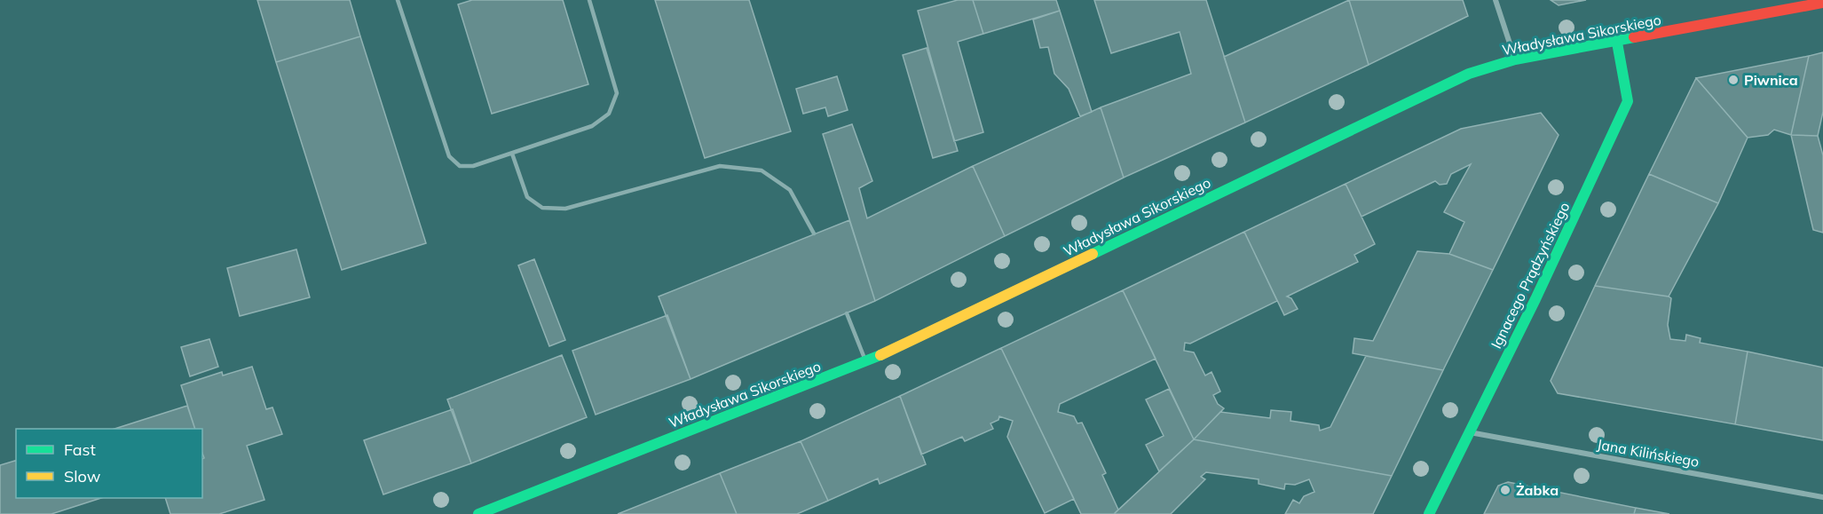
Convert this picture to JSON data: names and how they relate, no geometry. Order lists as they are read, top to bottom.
{
  "streets": {
    "street": ["Władysława Sikorskiego", "Ignacego Prądzyńskiego", "Jana Kilińskiego"]
  },
  "crossings": [
    ["Władysława Sikorskiego", "Ignacego Prądzyńskiego"],
    ["Ignacego Prądzyńskiego", "Jana Kilińskiego"]
  ],
  "places": ["Piwnica", "Żabka"],
  "legend": ["Fast", "Slow"]
}
